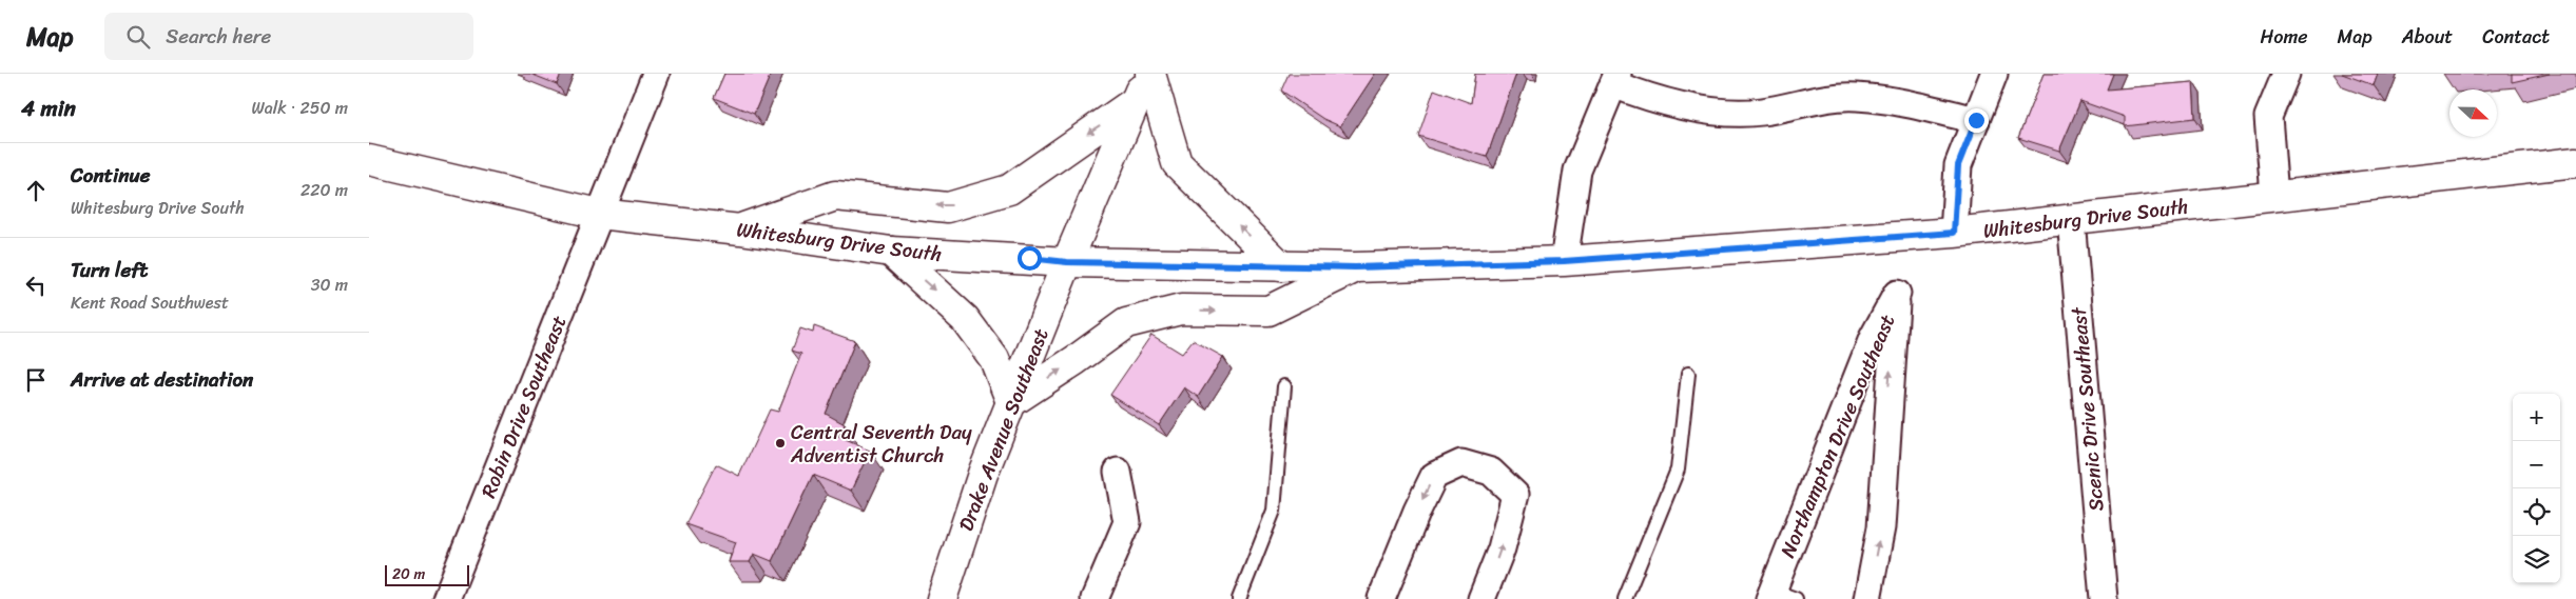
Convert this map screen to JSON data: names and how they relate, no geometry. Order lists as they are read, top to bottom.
{
  "streets": {
    "main road": ["Whitesburg Drive South", "Drake Avenue Southeast"],
    "street": ["Robin Drive Southeast", "Scenic Drive Southeast", "Northampton Drive Southeast"]
  },
  "crossings": [
    ["Whitesburg Drive South", "Robin Drive Southeast"],
    ["Whitesburg Drive South", "Scenic Drive Southeast"],
    ["Whitesburg Drive South", "Drake Avenue Southeast"]
  ],
  "places": ["Central Seventh Day Adventist Church"],
  "scale_bar": "20 m",
  "north": "right",
  "page": {
    "header": "Map",
    "search": "Search here",
    "nav": [
      "Home",
      "Map",
      "About",
      "Contact"
    ],
    "heading": ["4 min", "Walk · 250 m"],
    "list": [
      ["Continue", "Whitesburg Drive South", "220 m"],
      ["Turn left", "Kent Road Southwest", "30 m"],
      "Arrive at destination"
    ],
    "map_buttons": ["+", "−"],
    "scale": "20 m"
  }
}
